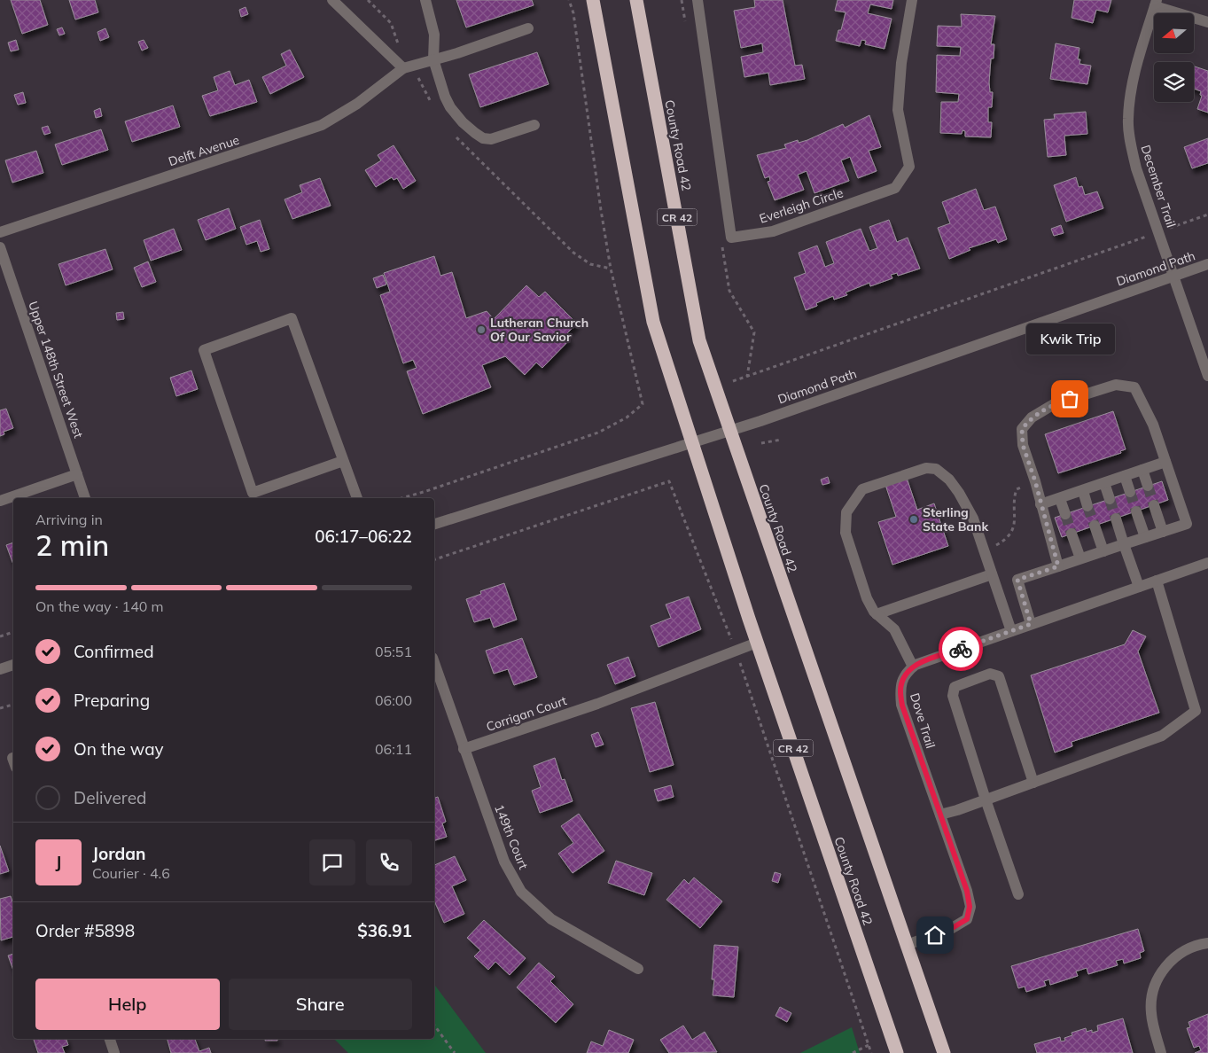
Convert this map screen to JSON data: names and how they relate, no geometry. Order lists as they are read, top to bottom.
{
  "streets": {
    "highway": ["County Road 42", "CR 42"],
    "street": [
      "Delft Avenue",
      "December Trail",
      "Everleigh Circle",
      "Diamond Path",
      "Upper 148th Street West",
      "Corrigan Court",
      "Dove Trail",
      "149th Court"
    ]
  },
  "crossings": [
    ["County Road 42", "Diamond Path"],
    ["County Road 42", "Corrigan Court"],
    ["County Road 42", "Dove Trail"],
    ["December Trail", "Diamond Path"],
    ["Corrigan Court", "149th Court"]
  ],
  "places": ["Lutheran Church Of Our Savior", "Kwik Trip", "Sterling State Bank"],
  "north": "left",
  "page": {
    "bubble": "Kwik Trip",
    "heading": ["2 min", "Arriving in", "06:17–06:22"],
    "panel": [
      "Jordan",
      "Courier · 4.6",
      "Order #5898",
      "$36.91"
    ],
    "bar": "On the way · 140 m",
    "list": [
      ["Confirmed", "05:51"],
      ["Preparing", "06:00"],
      ["On the way", "06:11"],
      "Delivered"
    ],
    "round": "J",
    "buttons": ["Help", "Share"]
  }
}
